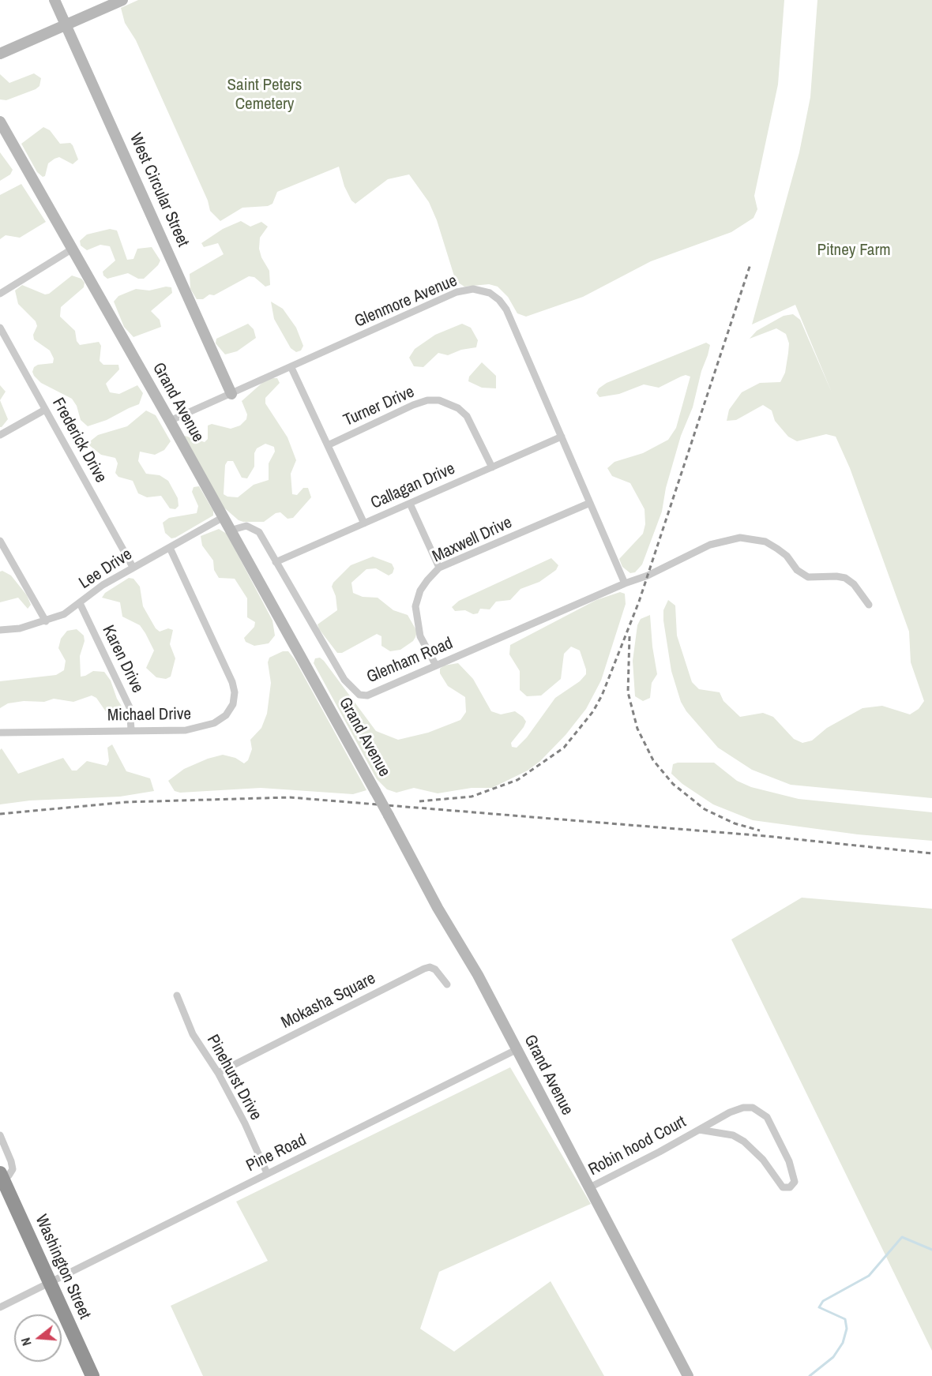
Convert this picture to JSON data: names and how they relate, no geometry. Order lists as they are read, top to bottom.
{
  "streets": {
    "highway": ["Washington Street"],
    "street": [
      "West Circular Street",
      "Glenmore Avenue",
      "Grand Avenue",
      "Turner Drive",
      "Frederick Drive",
      "Callagan Drive",
      "Maxwell Drive",
      "Lee Drive",
      "Karen Drive",
      "Glenham Road",
      "Michael Drive",
      "Mokasha Square",
      "Pinehurst Drive",
      "Robin hood Court",
      "Pine Road"
    ]
  },
  "crossings": [
    ["West Circular Street", "Glenmore Avenue"],
    ["Glenmore Avenue", "Grand Avenue"],
    ["Glenmore Avenue", "Callagan Drive"],
    ["Glenmore Avenue", "Maxwell Drive"],
    ["Glenmore Avenue", "Glenham Road"],
    ["Grand Avenue", "Lee Drive"],
    ["Grand Avenue", "Glenham Road"],
    ["Grand Avenue", "Robin hood Court"],
    ["Grand Avenue", "Pine Road"],
    ["Turner Drive", "Callagan Drive"],
    ["Frederick Drive", "Lee Drive"],
    ["Callagan Drive", "Glenham Road"],
    ["Maxwell Drive", "Glenham Road"],
    ["Lee Drive", "Karen Drive"],
    ["Lee Drive", "Michael Drive"],
    ["Karen Drive", "Michael Drive"],
    ["Mokasha Square", "Pinehurst Drive"],
    ["Pinehurst Drive", "Pine Road"],
    ["Pine Road", "Washington Street"]
  ],
  "parks": ["Saint Peters Cemetery", "Pitney Farm"],
  "north": "left"
}
